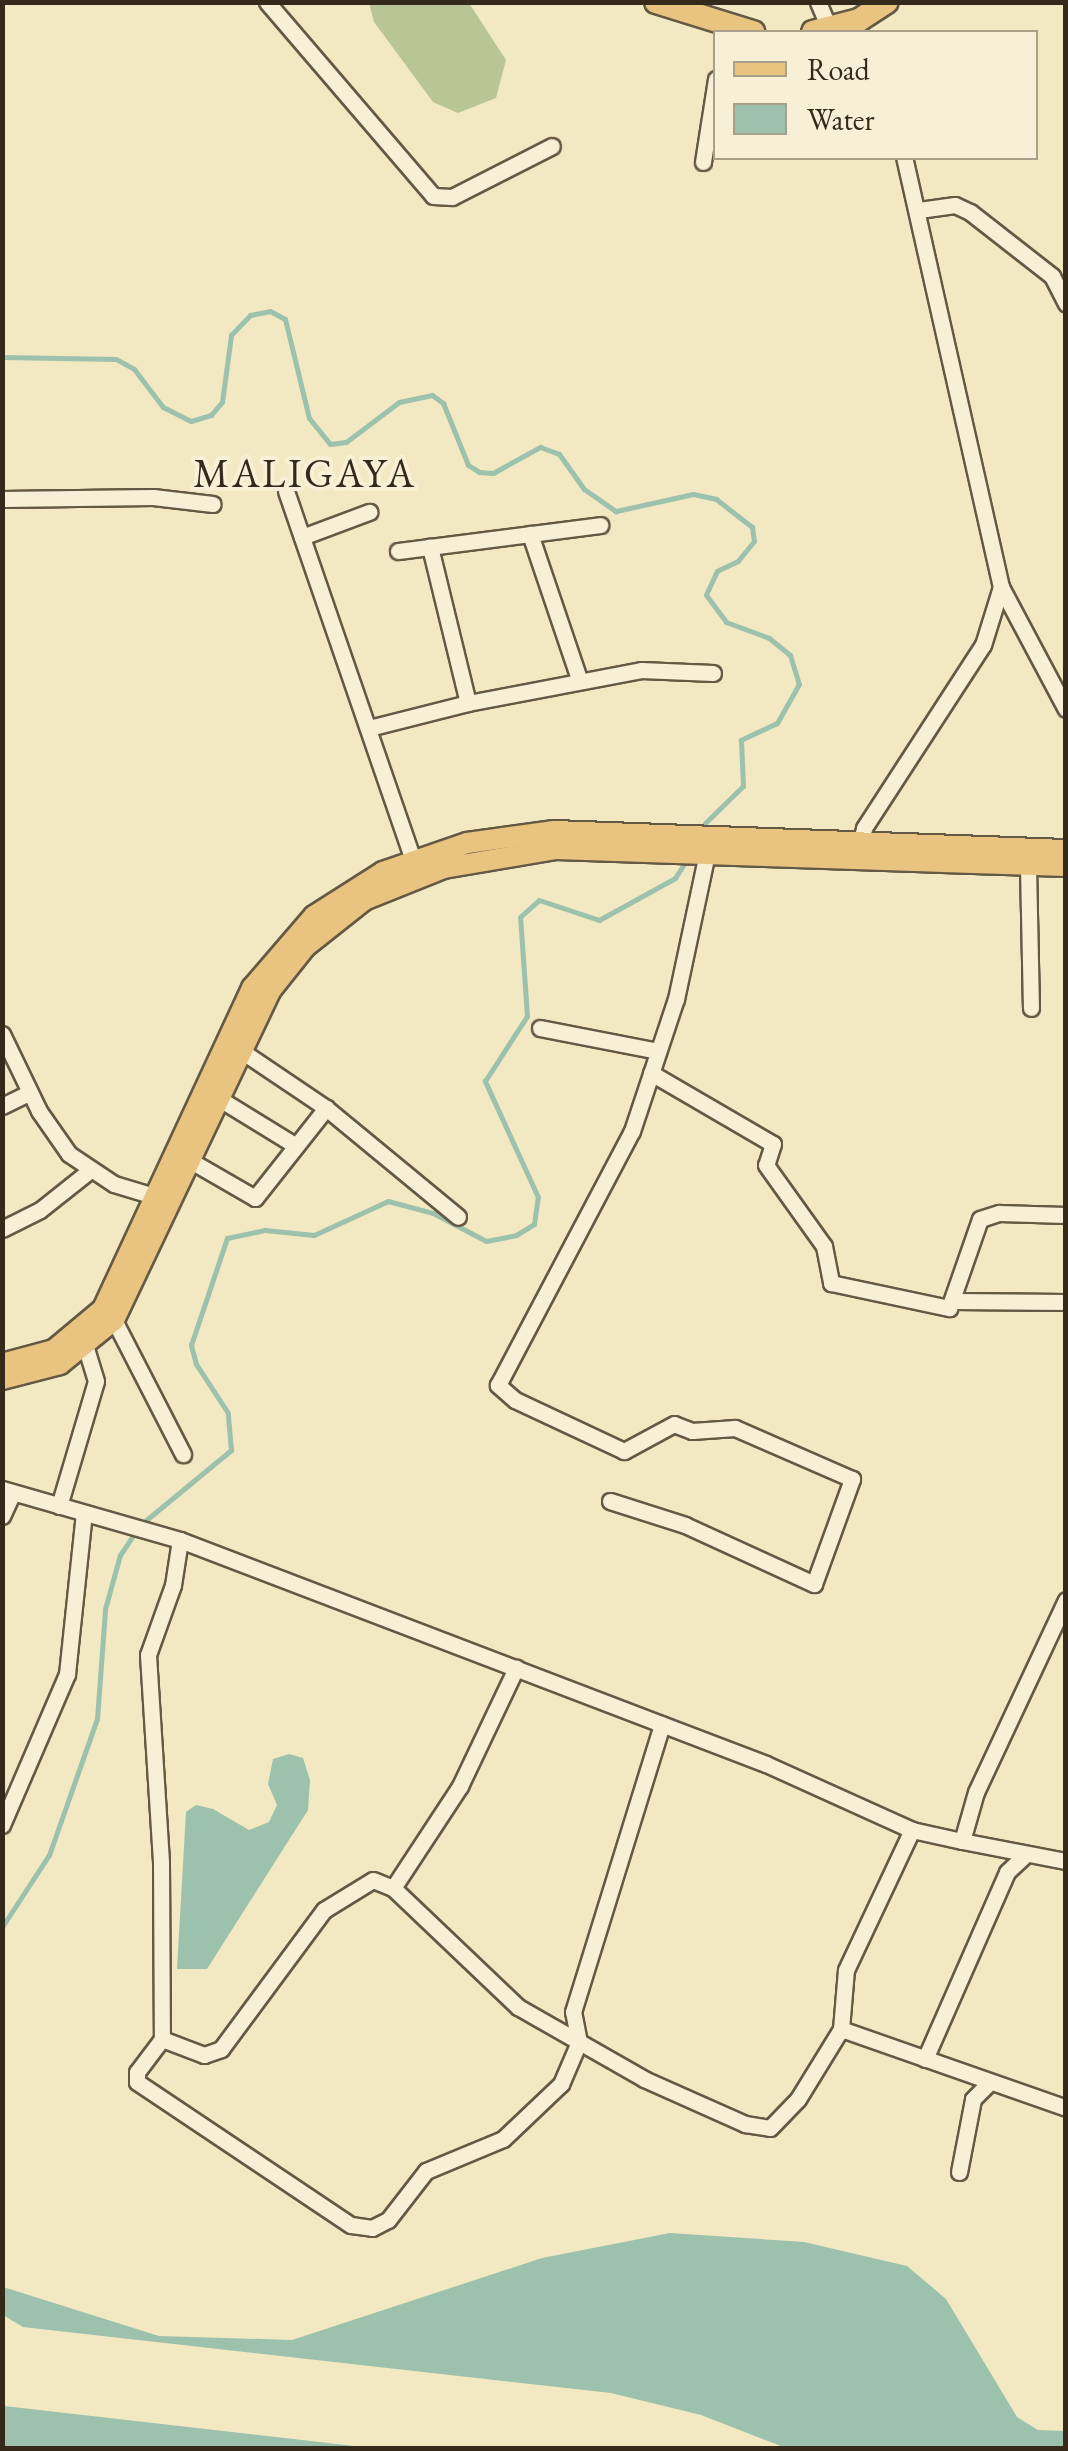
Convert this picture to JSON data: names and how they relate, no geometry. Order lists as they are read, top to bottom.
{
  "districts": ["MALIGAYA"],
  "legend": ["Road", "Water"]
}
